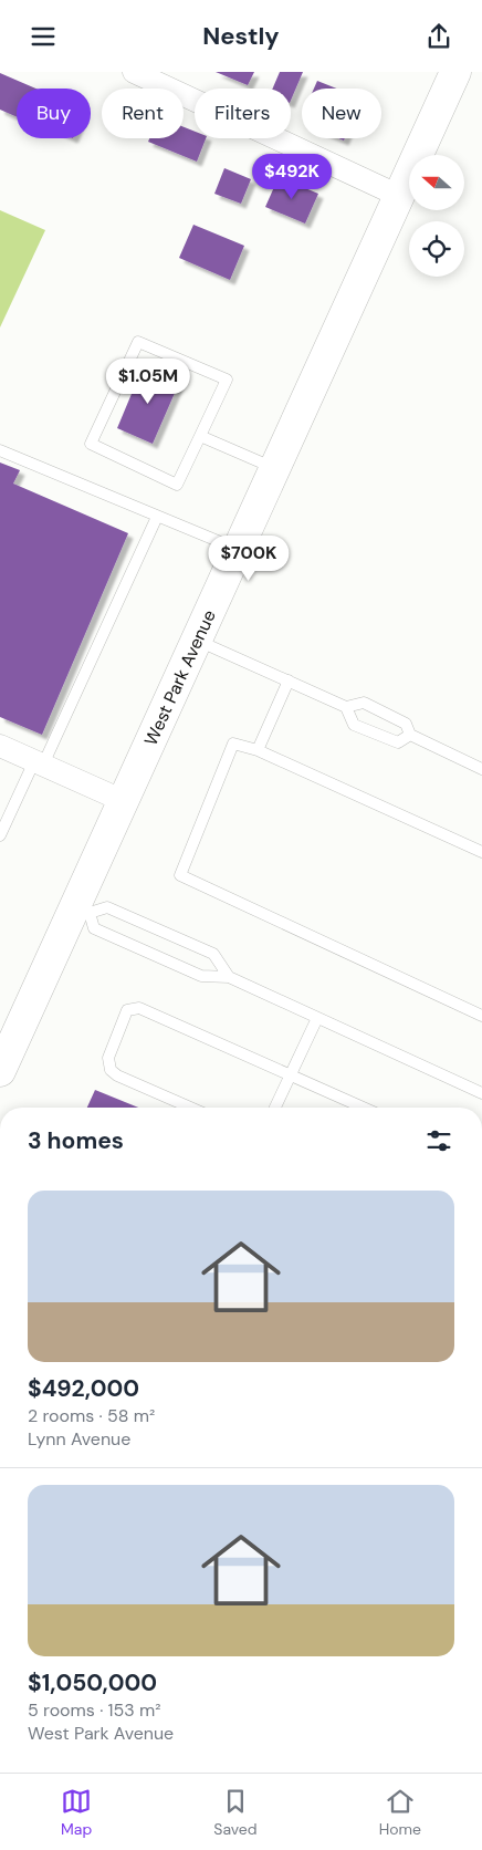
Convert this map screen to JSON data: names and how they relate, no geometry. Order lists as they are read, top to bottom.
{
  "streets": {
    "main road": ["West Park Avenue"]
  },
  "north": "left",
  "page": {
    "header": "Nestly",
    "chip": [
      "Buy",
      "Rent",
      "Filters",
      "New"
    ],
    "price": ["$492K", "$1.05M", "$700K"],
    "heading": "3 homes",
    "list": [
      {
        "name": "$492,000",
        "note": "2 rooms · 58 m² · Lynn Avenue"
      },
      {
        "name": "$1,050,000",
        "note": "5 rooms · 153 m² · West Park Avenue"
      }
    ],
    "tabs": ["Map", "Saved", "Home"]
  }
}
